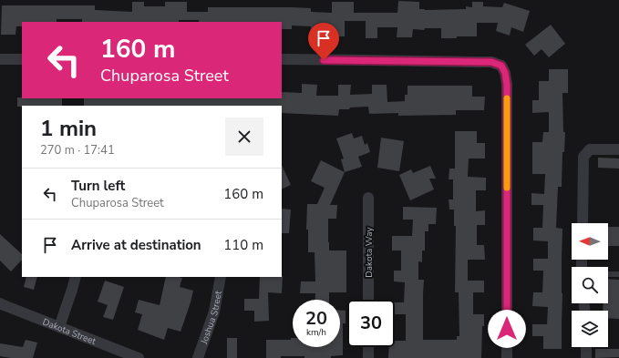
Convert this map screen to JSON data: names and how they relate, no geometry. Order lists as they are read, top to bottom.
{
  "streets": {
    "street": ["Dakota Way", "Joshua Street", "Dakota Street"]
  },
  "north": "left",
  "page": {
    "turn": ["160 m", "Chuparosa Street"],
    "heading": ["1 min", "270 m · 17:41"],
    "list": [
      {
        "name": "Turn left",
        "note": "Chuparosa Street",
        "value": "160 m"
      },
      {
        "name": "Arrive at destination",
        "value": "110 m"
      }
    ],
    "speed": "20 km/h",
    "limit": "30"
  }
}
